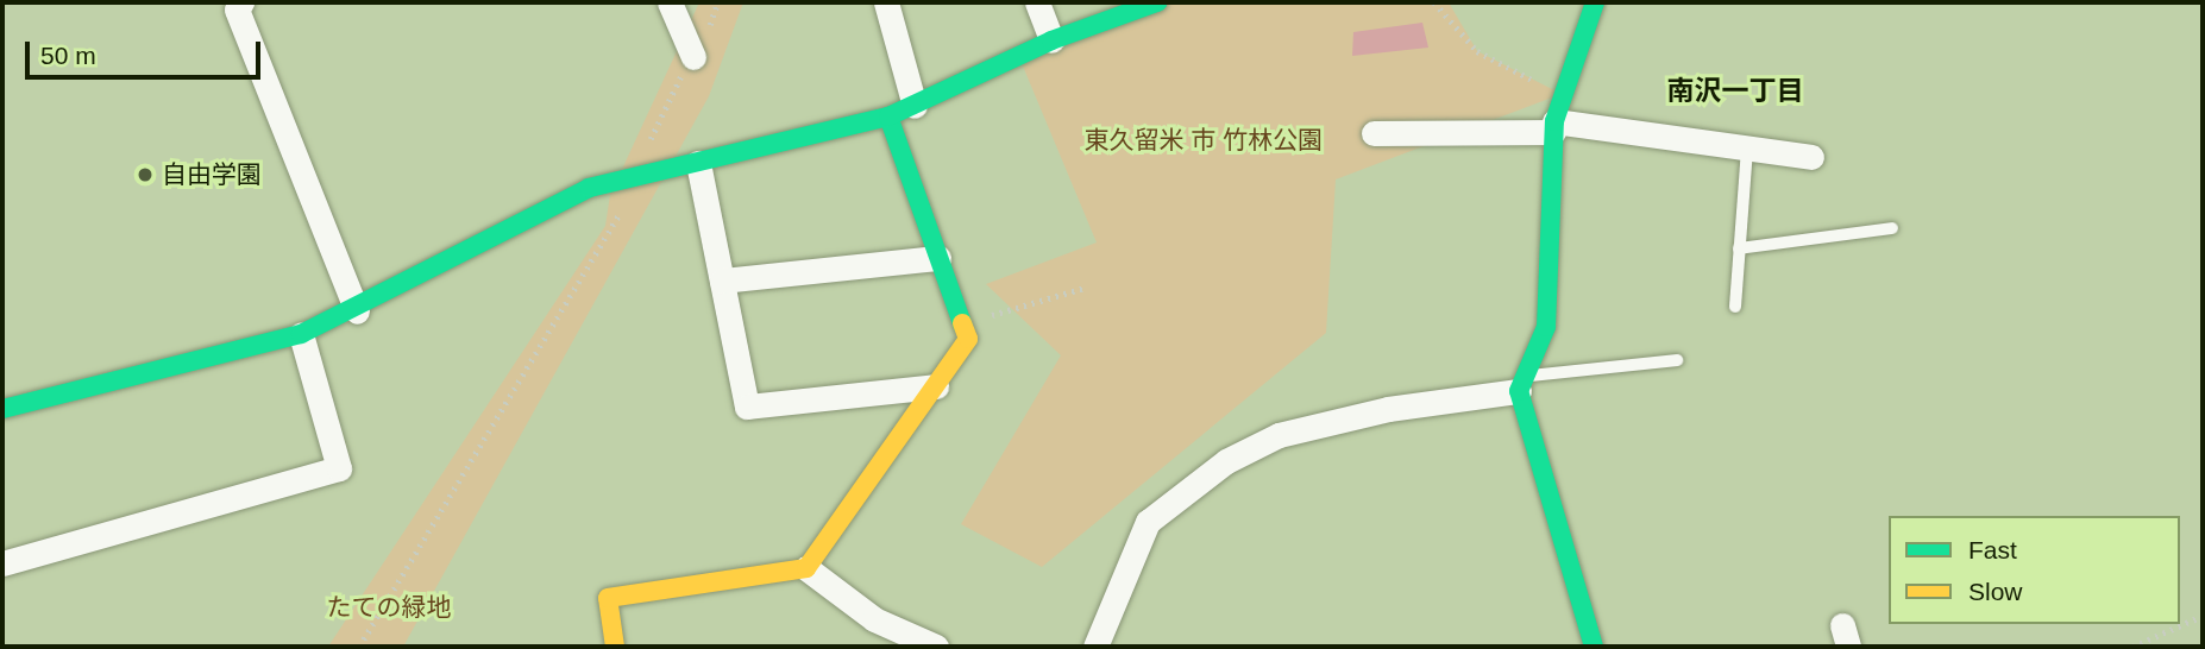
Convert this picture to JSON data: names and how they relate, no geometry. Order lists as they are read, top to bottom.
{
  "districts": ["南沢一丁目"],
  "parks": ["東久留米 市 竹林公園", "たての緑地"],
  "places": ["自由学園"],
  "legend": ["Fast", "Slow"],
  "scale_bar": "50 m"
}
